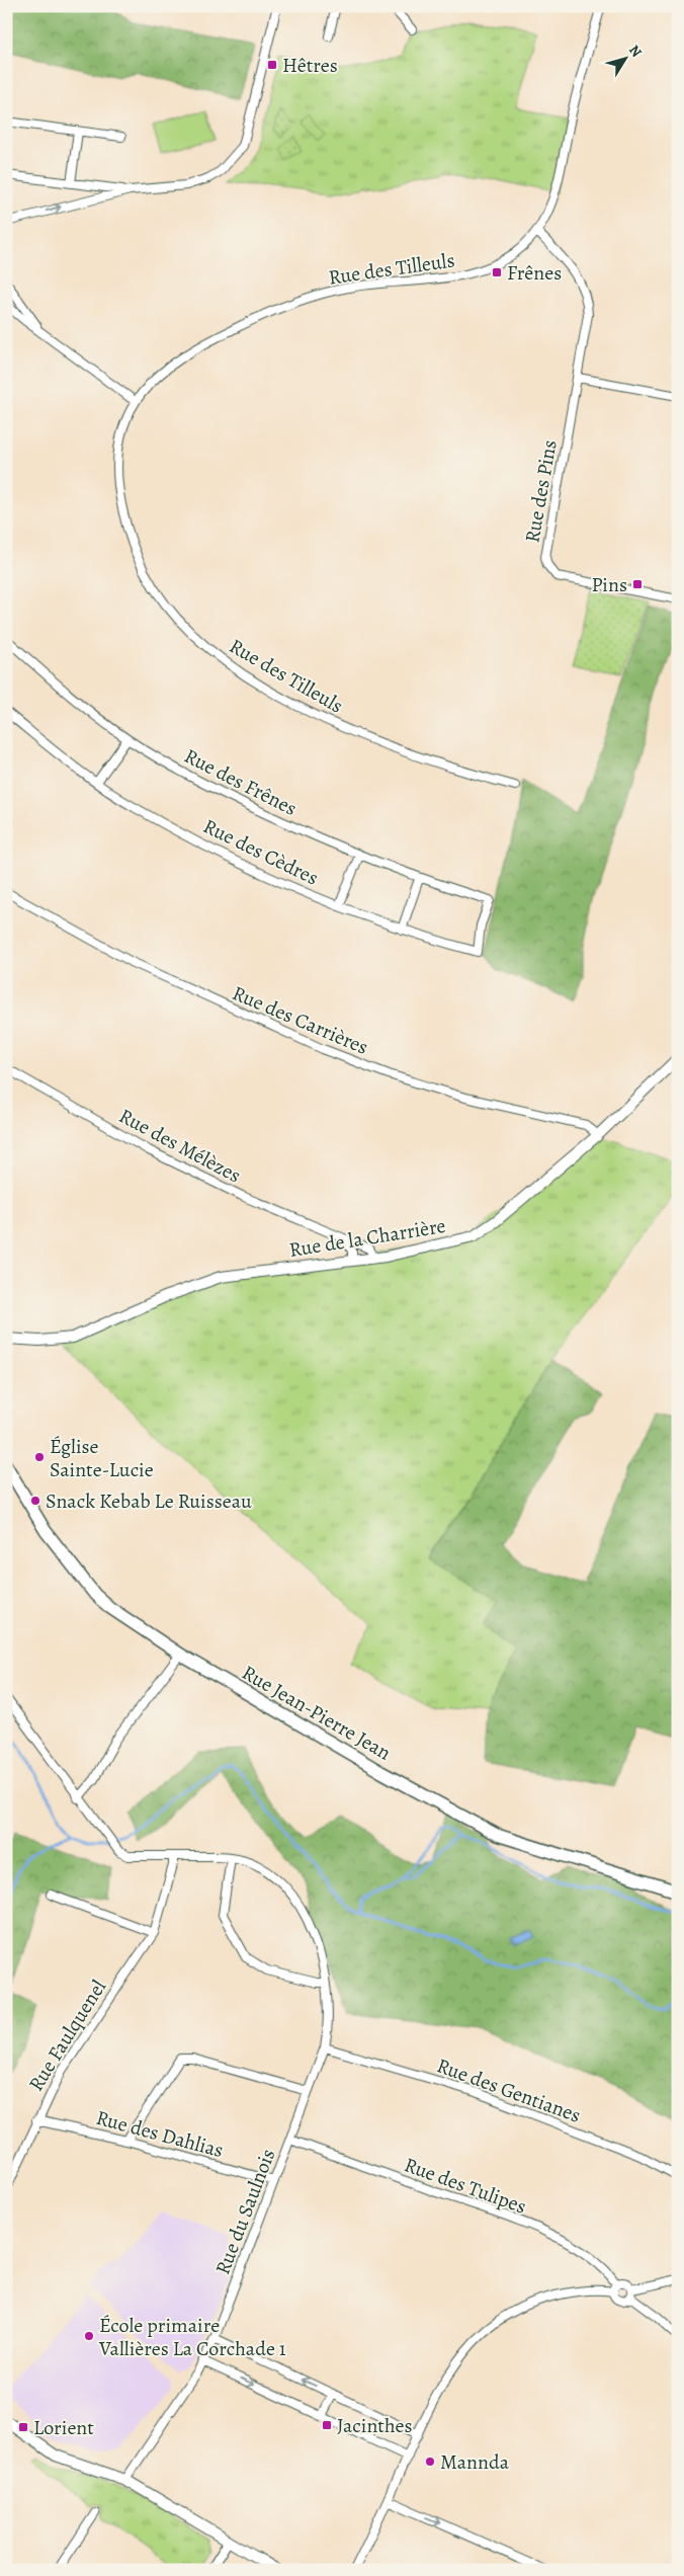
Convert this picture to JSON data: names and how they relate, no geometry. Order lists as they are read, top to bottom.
{
  "streets": {
    "main road": ["Rue Jean-Pierre Jean"],
    "street": [
      "Rue des Tilleuls",
      "Rue des Pins",
      "Rue des Frênes",
      "Rue des Cèdres",
      "Rue des Carrières",
      "Rue des Mélèzes",
      "Rue de la Charrière",
      "Rue Faulquenel",
      "Rue des Gentianes",
      "Rue des Dahlias",
      "Rue des Tulipes",
      "Rue du Saulnois"
    ]
  },
  "crossings": [
    ["Rue des Tilleuls", "Rue des Pins"],
    ["Rue des Frênes", "Rue des Cèdres"],
    ["Rue des Carrières", "Rue de la Charrière"],
    ["Rue des Mélèzes", "Rue de la Charrière"],
    ["Rue Faulquenel", "Rue des Dahlias"],
    ["Rue Faulquenel", "Rue du Saulnois"],
    ["Rue des Gentianes", "Rue du Saulnois"],
    ["Rue des Dahlias", "Rue du Saulnois"],
    ["Rue des Tulipes", "Rue du Saulnois"]
  ],
  "places": {
    "transit": [
      "Hêtres",
      "Frênes",
      "Pins",
      "Jacinthes",
      "Lorient"
    ],
    "other": [
      "Église Sainte-Lucie",
      "Snack Kebab Le Ruisseau",
      "École primaire Vallières La Corchade 1",
      "Mannda"
    ]
  },
  "north": "top right"
}
